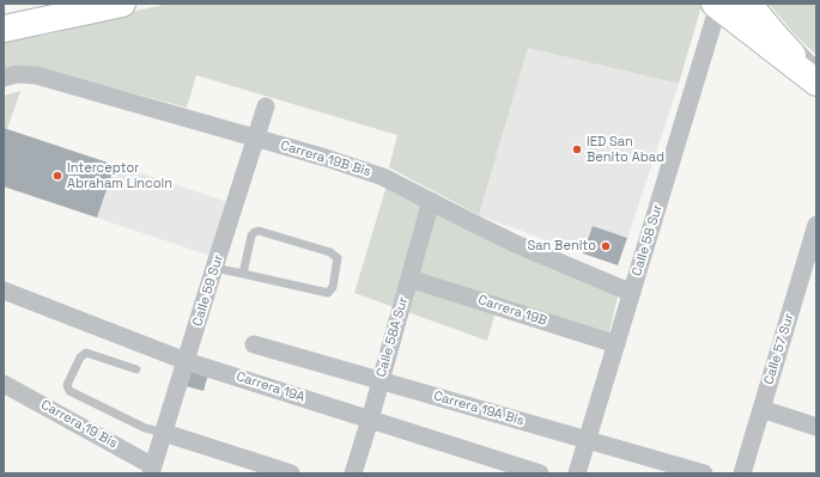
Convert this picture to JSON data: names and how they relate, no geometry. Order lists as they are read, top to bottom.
{
  "streets": {
    "street": [
      "Carrera 19B Bis",
      "Calle 58 Sur",
      "Calle 59 Sur",
      "Carrera 19B",
      "Calle 58A Sur",
      "Calle 57 Sur",
      "Carrera 19A",
      "Carrera 19A Bis",
      "Carrera 19 Bis"
    ]
  },
  "crossings": [
    ["Carrera 19B Bis", "Calle 58 Sur"],
    ["Carrera 19B Bis", "Calle 59 Sur"],
    ["Carrera 19B Bis", "Calle 58A Sur"],
    ["Calle 58 Sur", "Carrera 19B"],
    ["Calle 58 Sur", "Carrera 19A Bis"],
    ["Calle 59 Sur", "Carrera 19A"],
    ["Calle 59 Sur", "Carrera 19 Bis"],
    ["Carrera 19B", "Calle 58A Sur"],
    ["Calle 58A Sur", "Carrera 19A"],
    ["Calle 58A Sur", "Carrera 19A Bis"]
  ],
  "places": ["IED San Benito Abad", "Interceptor Abraham Lincoln", "San Benito"]
}
